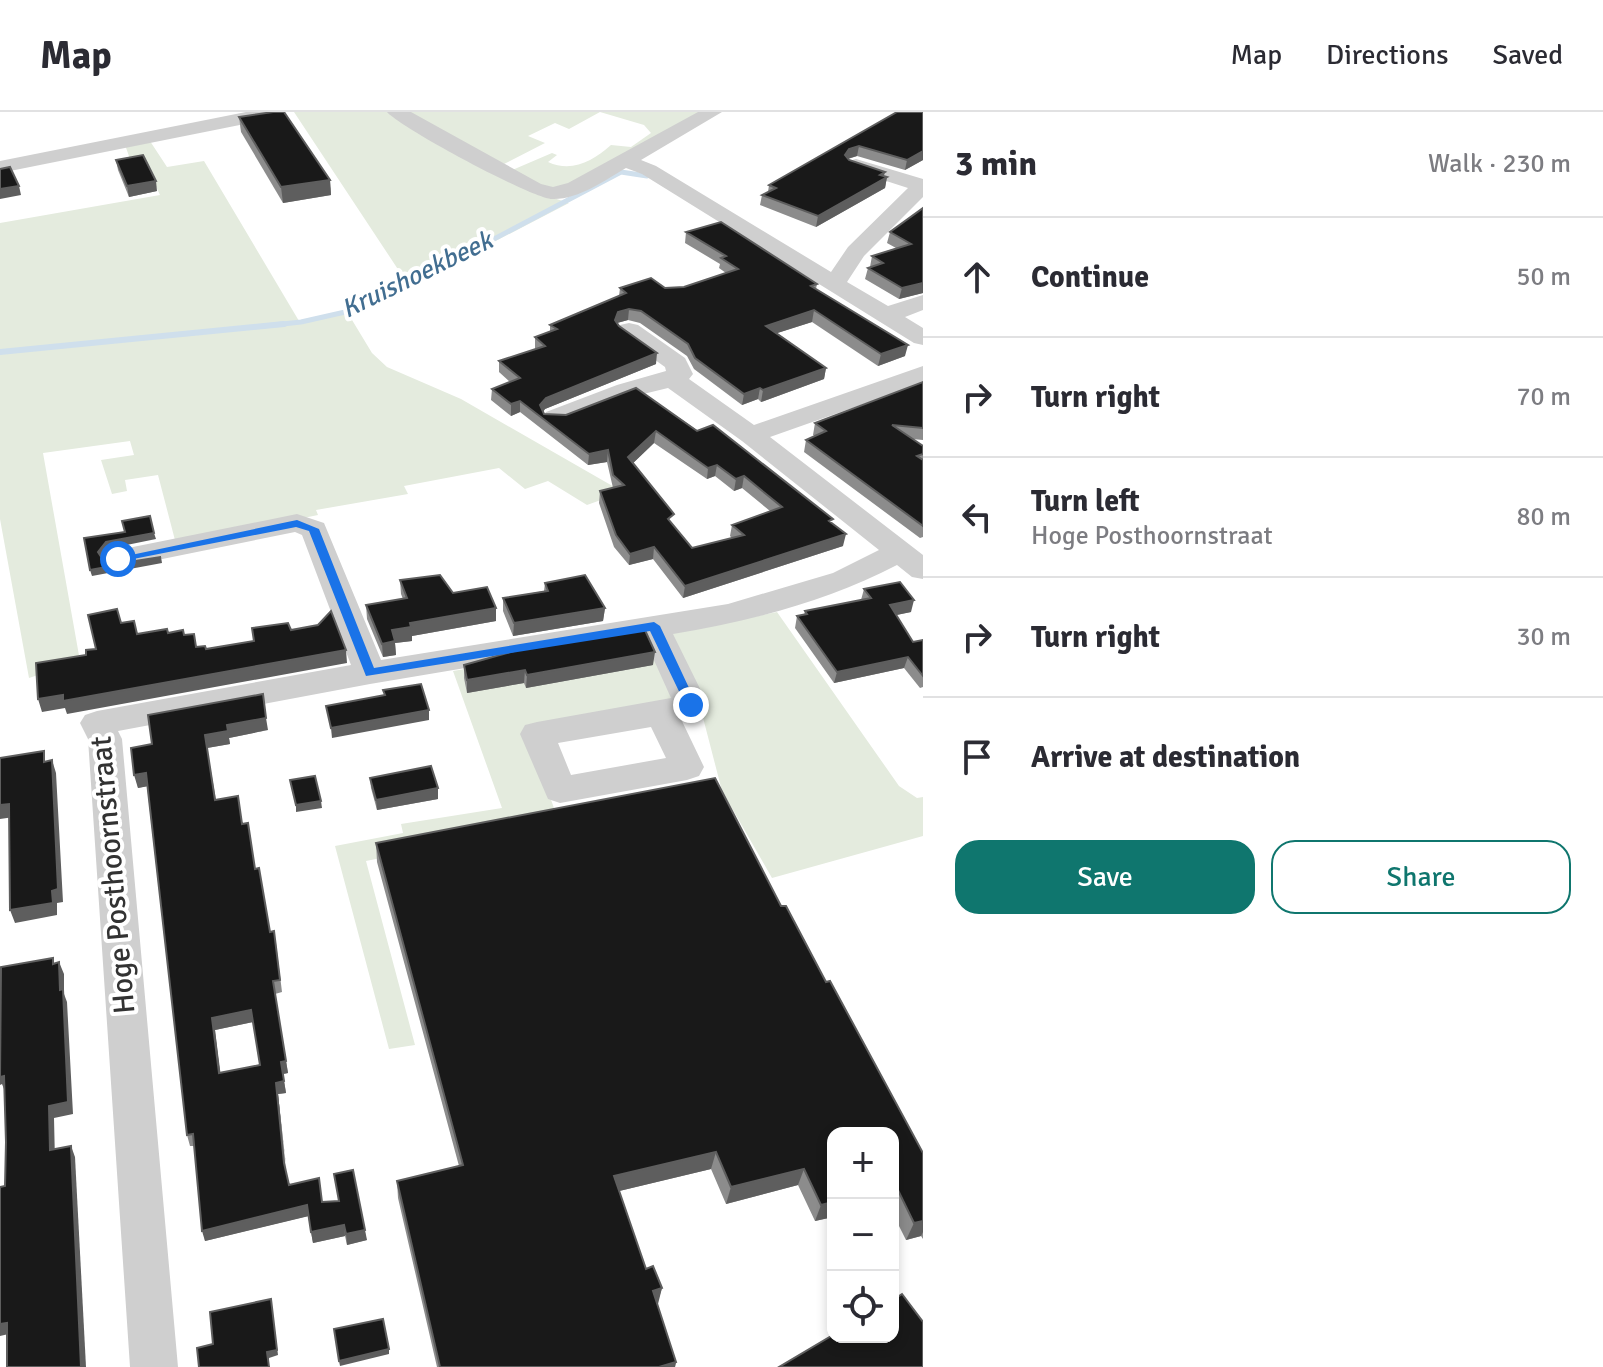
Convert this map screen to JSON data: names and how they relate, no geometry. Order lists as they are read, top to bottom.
{
  "streets": {
    "street": ["Hoge Posthoornstraat"]
  },
  "water": ["Kruishoekbeek"],
  "page": {
    "header": "Map",
    "nav": ["Map", "Directions", "Saved"],
    "heading": ["3 min", "Walk · 230 m"],
    "list": [
      ["Continue", "50 m"],
      ["Turn right", "70 m"],
      ["Turn left", "Hoge Posthoornstraat", "80 m"],
      ["Turn right", "30 m"],
      "Arrive at destination"
    ],
    "buttons": ["Save", "Share"],
    "map_buttons": ["+", "−"]
  }
}
